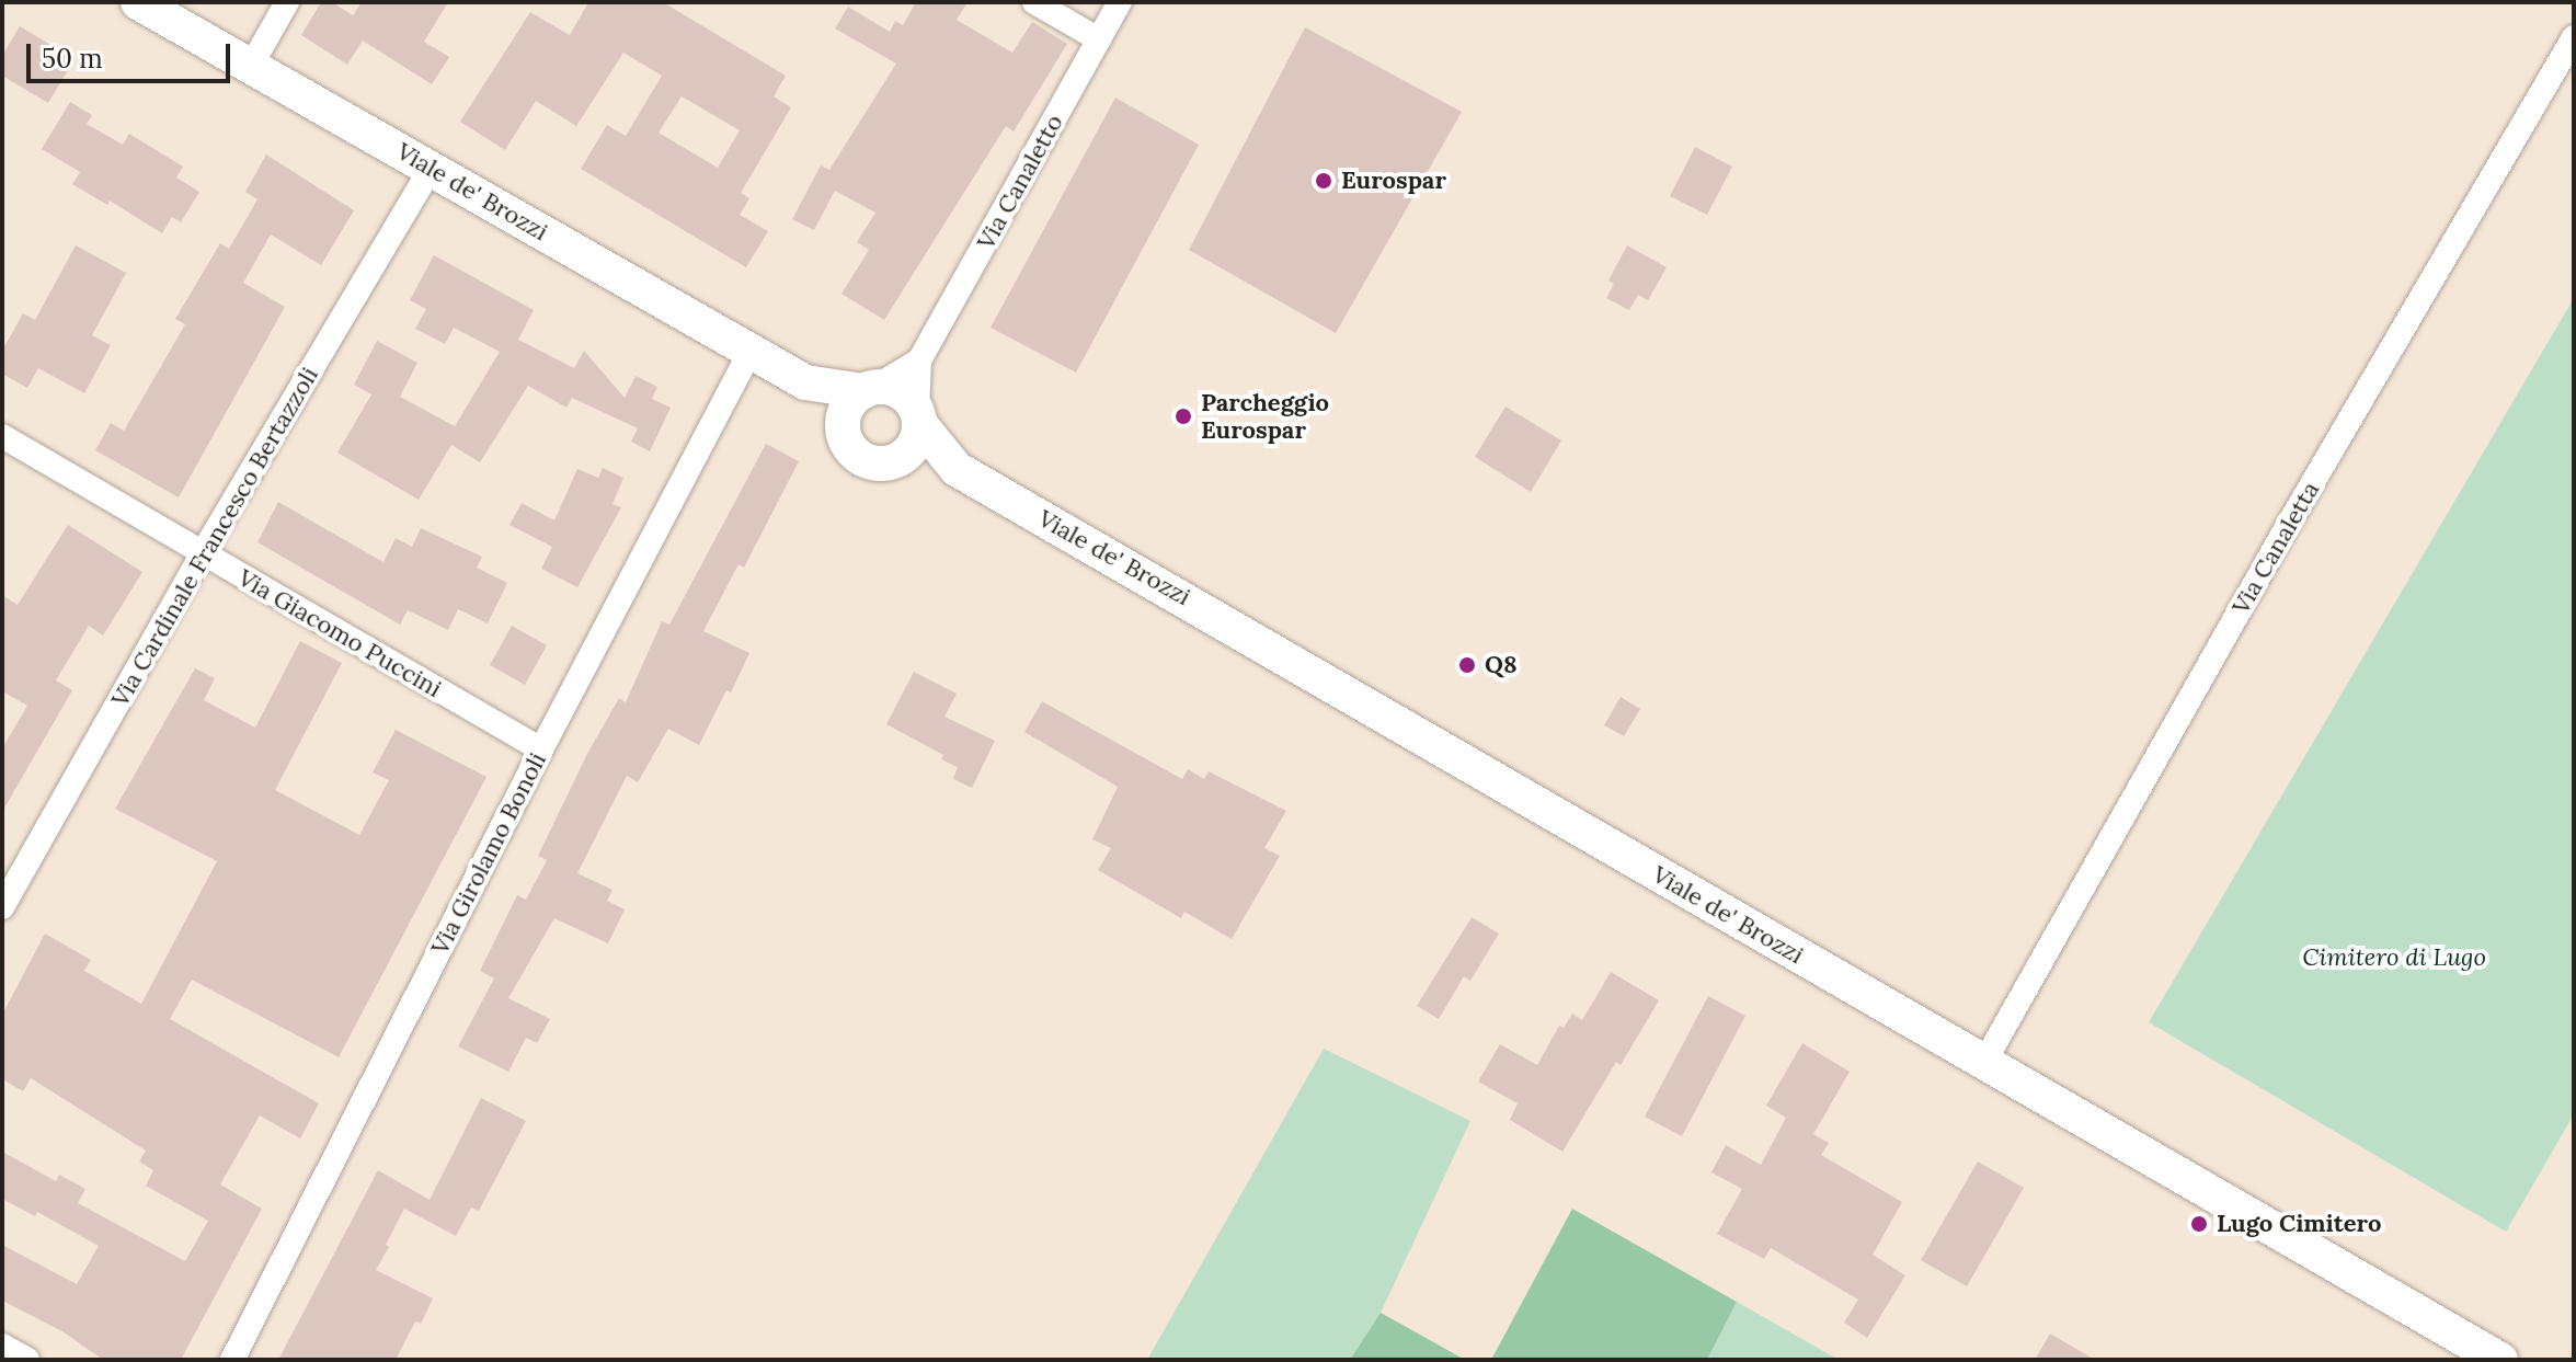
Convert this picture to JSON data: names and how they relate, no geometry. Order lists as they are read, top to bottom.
{
  "streets": {
    "street": [
      "Via Canaletto",
      "Viale de' Brozzi",
      "Via Cardinale Francesco Bertazzoli",
      "Via Canaletta",
      "Via Giacomo Puccini",
      "Via Girolamo Bonoli"
    ]
  },
  "crossings": [
    ["Via Canaletto", "Viale de' Brozzi"],
    ["Viale de' Brozzi", "Via Cardinale Francesco Bertazzoli"],
    ["Viale de' Brozzi", "Via Canaletta"],
    ["Viale de' Brozzi", "Via Girolamo Bonoli"],
    ["Via Cardinale Francesco Bertazzoli", "Via Giacomo Puccini"],
    ["Via Giacomo Puccini", "Via Girolamo Bonoli"]
  ],
  "parks": ["Cimitero di Lugo"],
  "places": [
    "Eurospar",
    "Parcheggio Eurospar",
    "Q8",
    "Lugo Cimitero"
  ],
  "scale_bar": "50 m"
}
